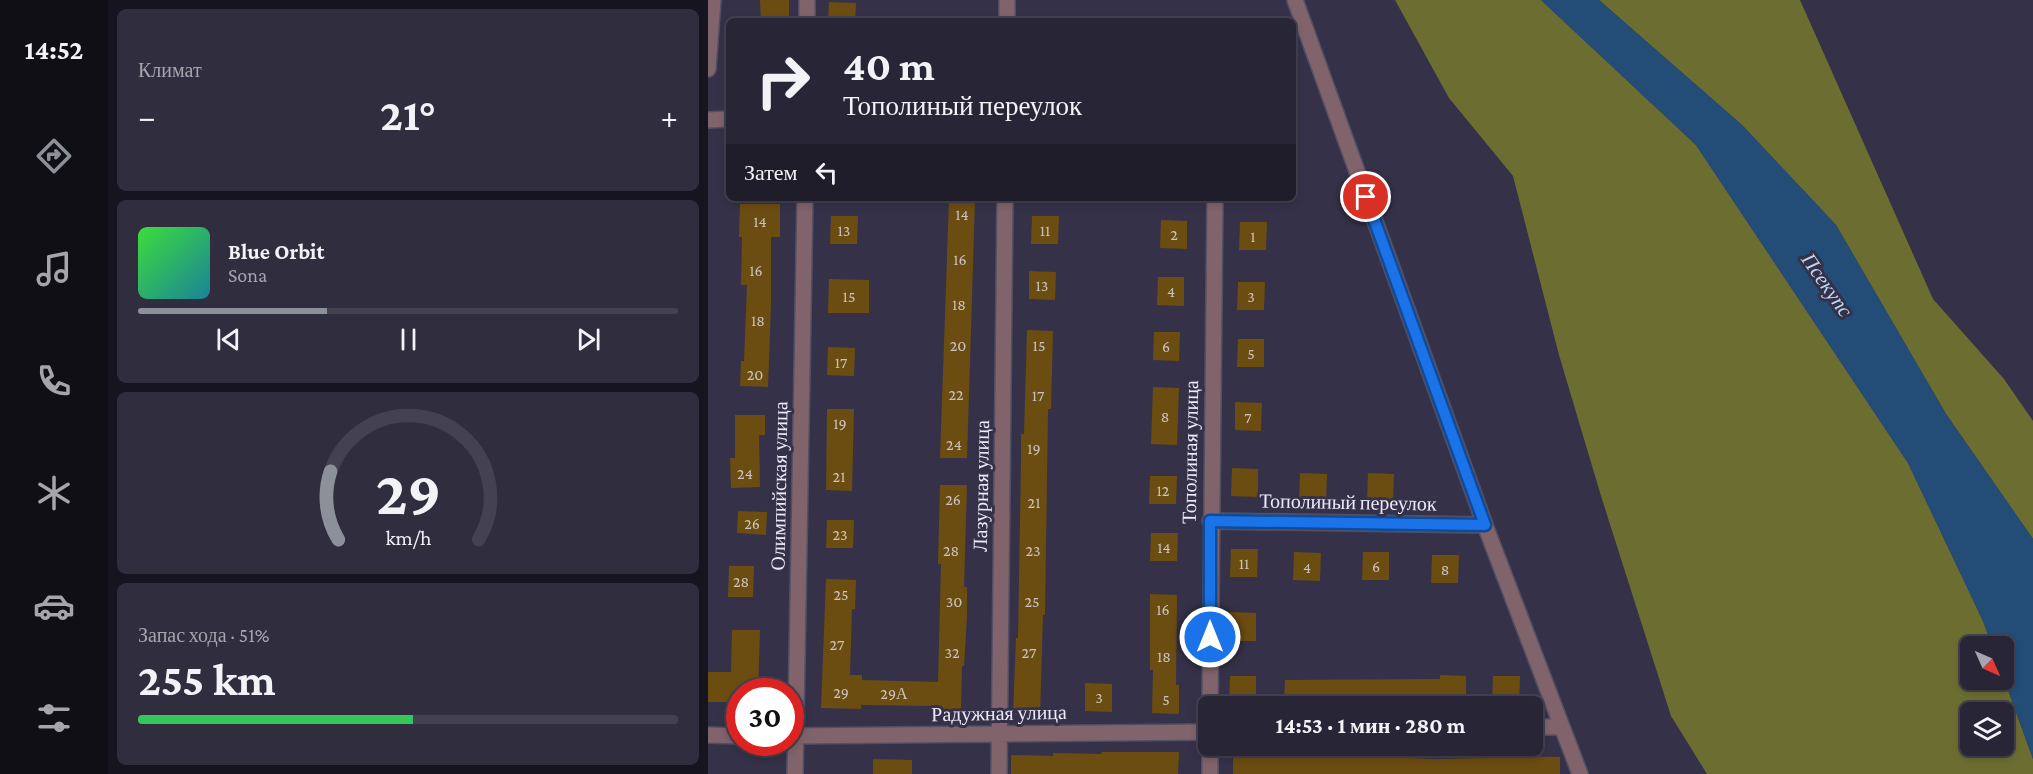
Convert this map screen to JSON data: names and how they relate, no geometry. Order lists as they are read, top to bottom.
{
  "streets": {
    "street": [
      "Тополиная улица",
      "Олимпийская улица",
      "Лазурная улица",
      "Тополиный переулок",
      "Радужная улица"
    ]
  },
  "crossings": [
    ["Тополиная улица", "Тополиный переулок"],
    ["Лазурная улица", "Радужная улица"]
  ],
  "water": ["Псекупс"],
  "house_numbers": [
    "14",
    "14",
    "13",
    "11",
    "2",
    "1",
    "16",
    "16",
    "13",
    "4",
    "15",
    "3",
    "18",
    "18",
    "20",
    "15",
    "6",
    "5",
    "17",
    "20",
    "22",
    "17",
    "8",
    "7",
    "19",
    "24",
    "19",
    "24",
    "21",
    "12",
    "26",
    "21",
    "26",
    "23",
    "14",
    "28",
    "23",
    "11",
    "6",
    "4",
    "8",
    "28",
    "25",
    "30",
    "25",
    "16",
    "27",
    "32",
    "27",
    "18",
    "29",
    "29А",
    "3",
    "5"
  ],
  "north": "bottom right",
  "page": {
    "tabs": "14:52",
    "tile": [
      "Климат",
      ["Запас хода · 51%", "255 km"]
    ],
    "turn": ["40 m", "Тополиный переулок"],
    "heat": ["−", "21°", "+"],
    "then": "Затем",
    "song": ["Blue Orbit", "Sona"],
    "limit": "30",
    "trip": "14:53 · 1 мин · 280 m",
    "gauge": ["29", "km/h"]
  }
}
